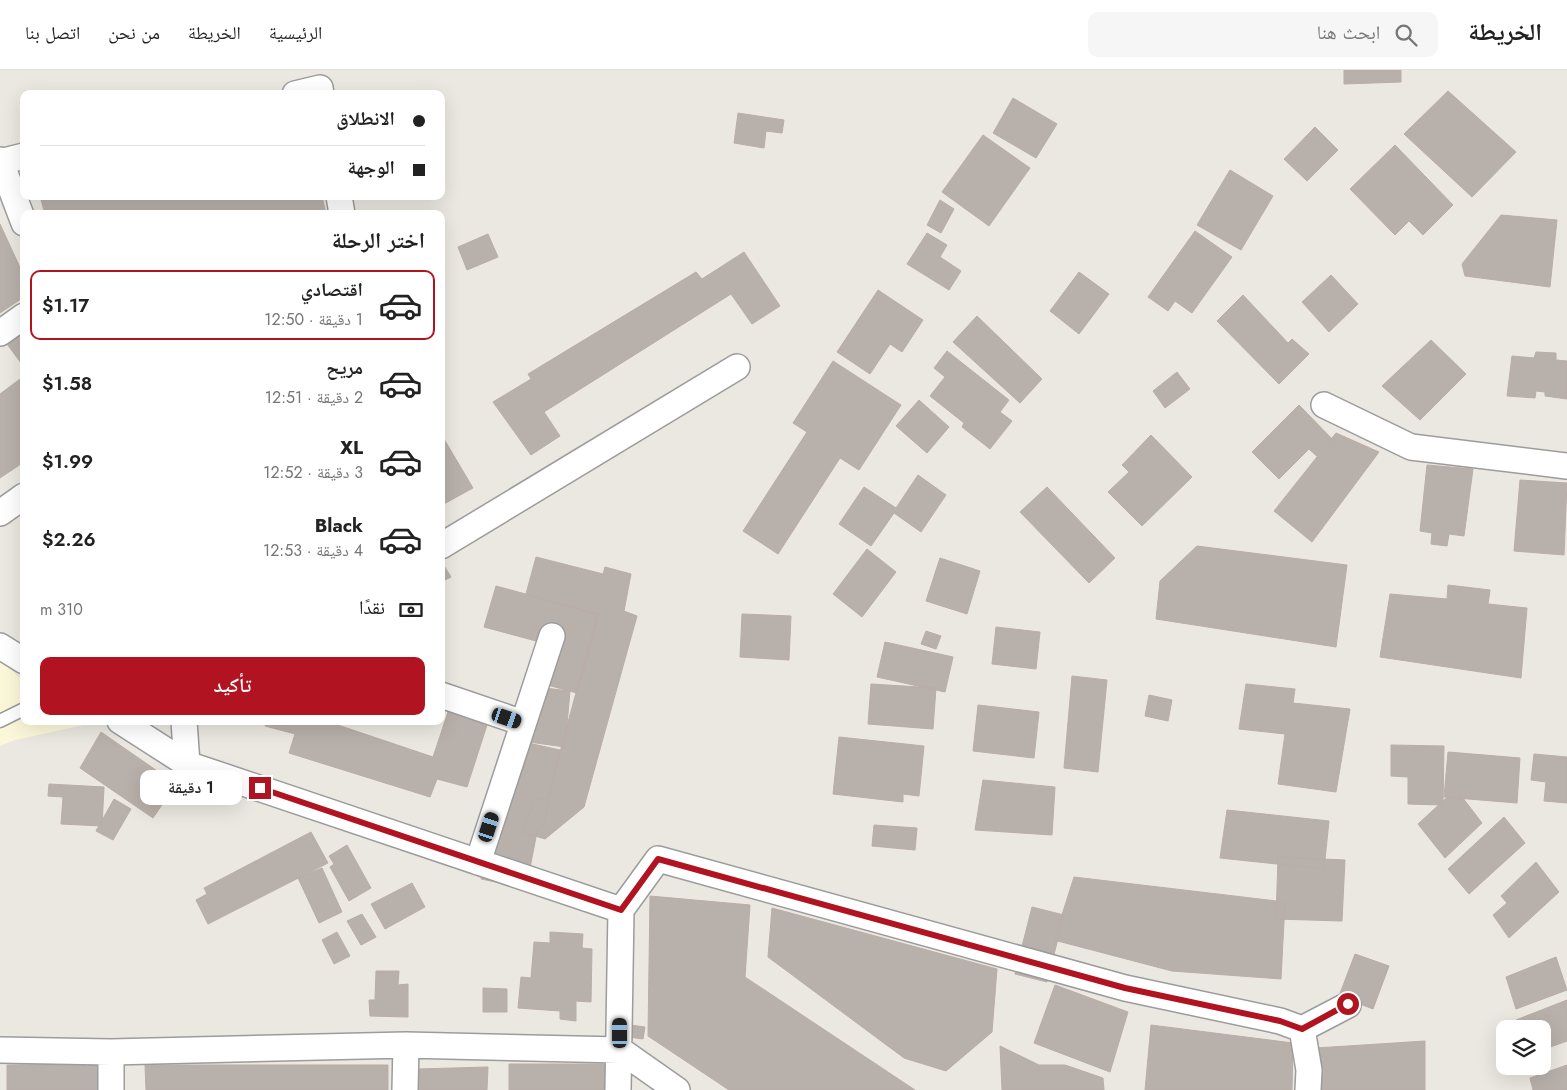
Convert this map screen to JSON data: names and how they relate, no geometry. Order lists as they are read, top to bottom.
{
  "page": {
    "header": "الخريطة",
    "search": "ابحث هنا",
    "nav": [
      "الرئيسية",
      "الخريطة",
      "من نحن",
      "اتصل بنا"
    ],
    "banner": ["الانطلاق", "الوجهة"],
    "heading": "اختر الرحلة",
    "list": [
      {
        "name": "اقتصادي",
        "note": "1 دقيقة · 12:50",
        "value": "$1.17"
      },
      {
        "name": "مريح",
        "note": "2 دقيقة · 12:51",
        "value": "$1.58"
      },
      {
        "name": "XL",
        "note": "3 دقيقة · 12:52",
        "value": "$1.99"
      },
      {
        "name": "Black",
        "note": "4 دقيقة · 12:53",
        "value": "$2.26"
      }
    ],
    "pay": ["نقدًا", "310 m"],
    "buttons": "تأكيد",
    "bubble": "1 دقيقة"
  }
}
